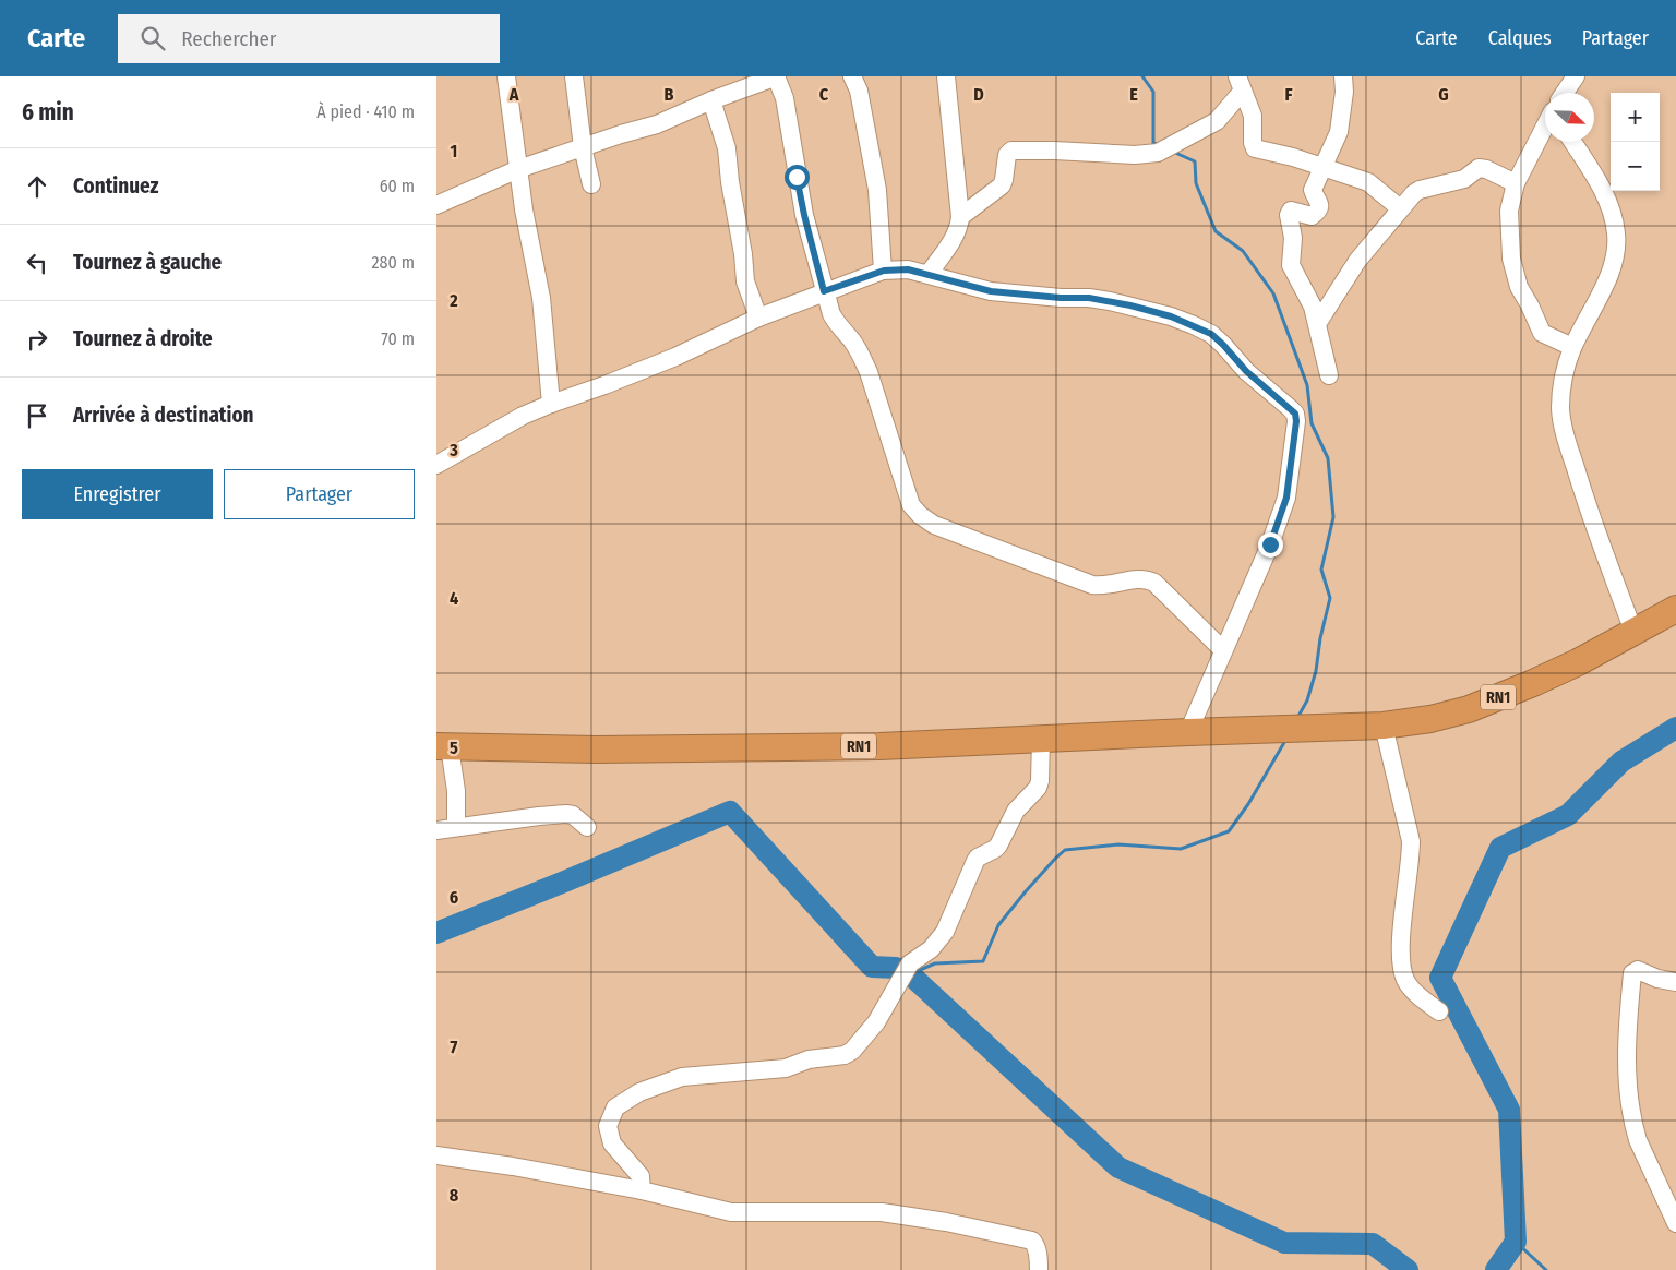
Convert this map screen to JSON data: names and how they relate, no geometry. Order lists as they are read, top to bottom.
{
  "streets": {
    "highway": ["RN1"]
  },
  "north": "bottom right",
  "page": {
    "header": "Carte",
    "search": "Rechercher",
    "nav": ["Carte", "Calques", "Partager"],
    "heading": ["6 min", "À pied · 410 m"],
    "map_buttons": ["+", "−"],
    "list": [
      ["Continuez", "60 m"],
      ["Tournez à gauche", "280 m"],
      ["Tournez à droite", "70 m"],
      "Arrivée à destination"
    ],
    "buttons": ["Enregistrer", "Partager"]
  },
  "grid": {
    "columns": [
      "A",
      "B",
      "C",
      "D",
      "E",
      "F",
      "G"
    ],
    "rows": [
      "1",
      "2",
      "3",
      "4",
      "5",
      "6",
      "7",
      "8"
    ]
  }
}
